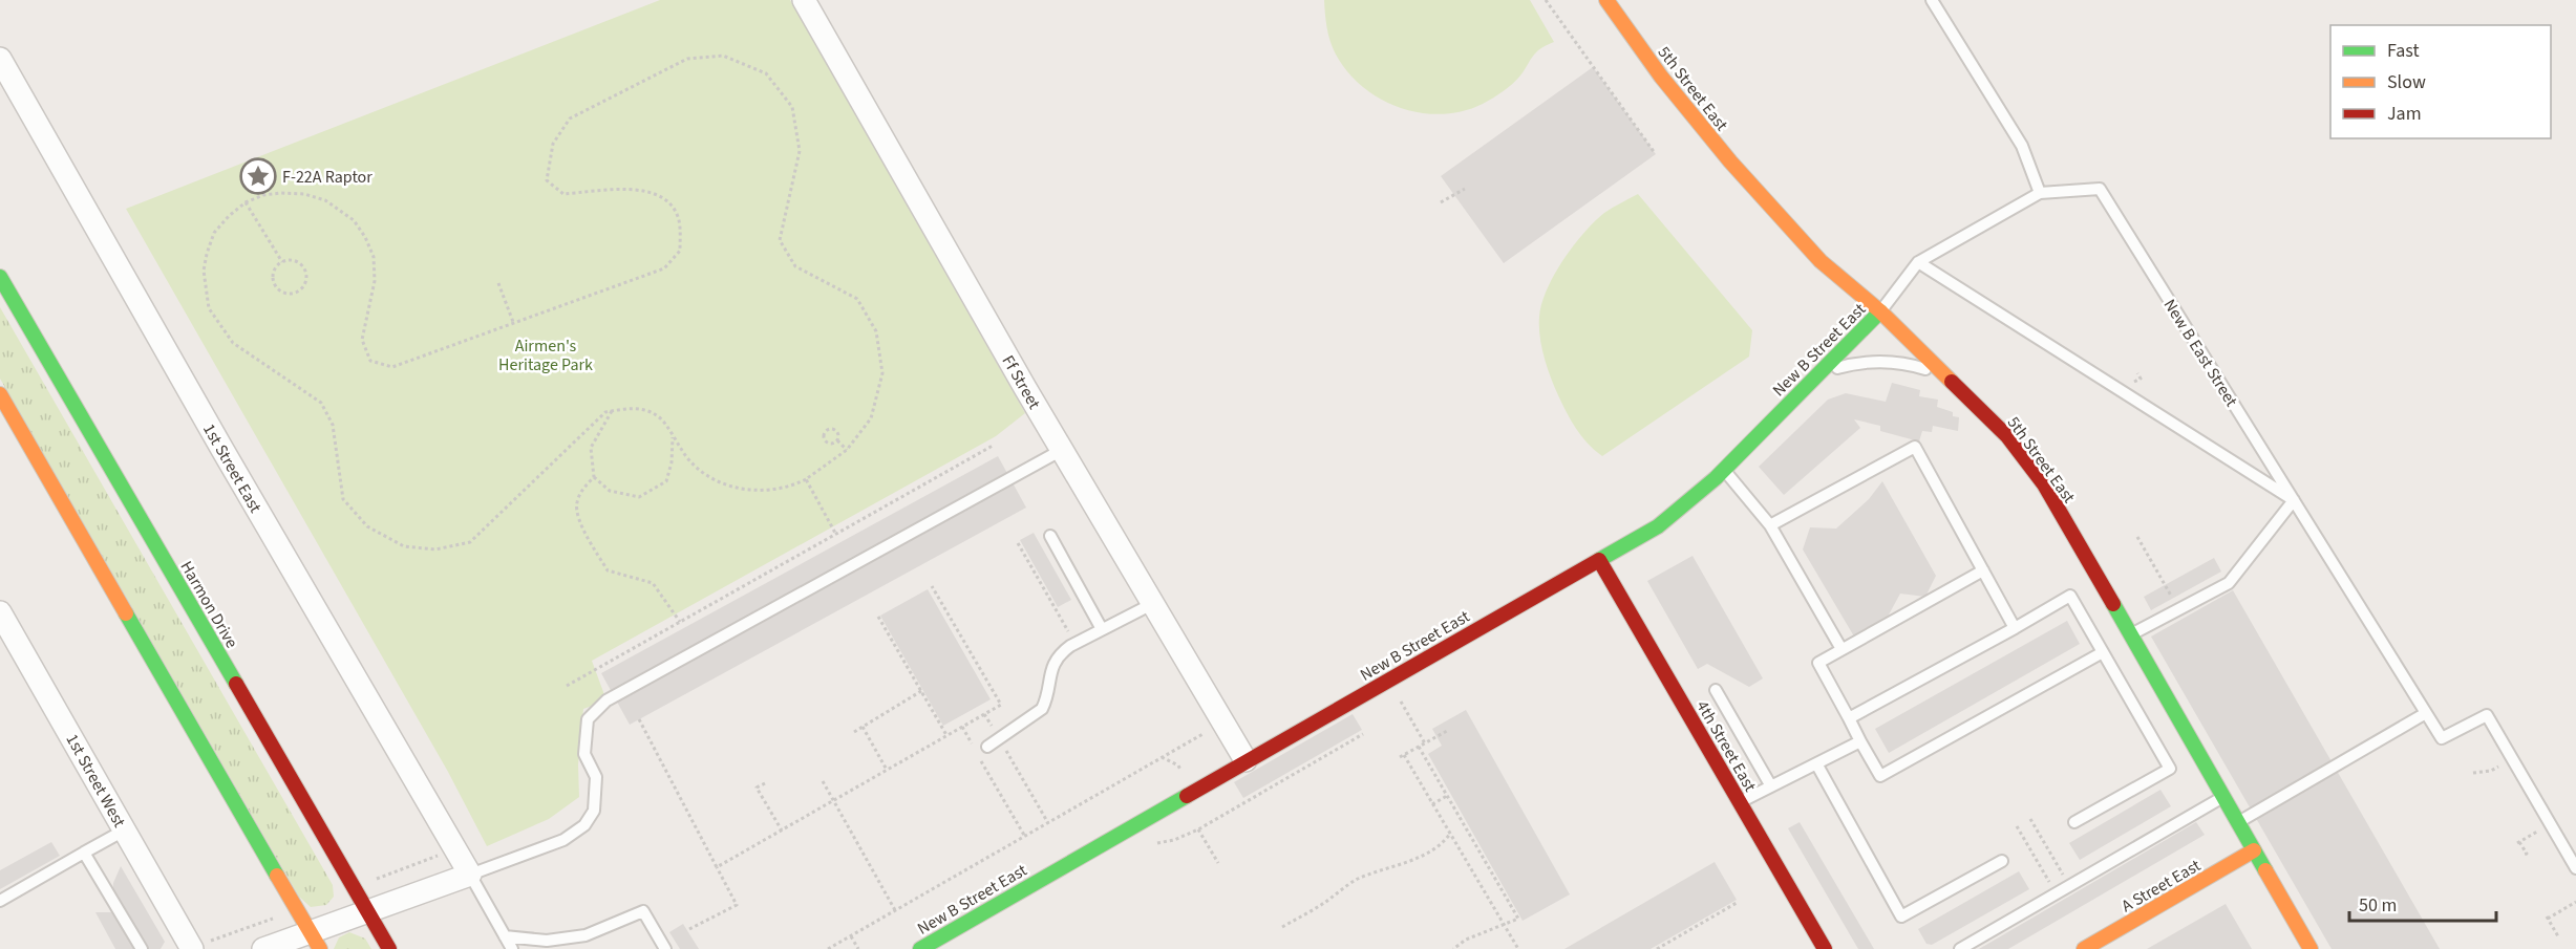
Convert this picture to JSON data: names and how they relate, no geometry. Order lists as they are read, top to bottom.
{
  "streets": {
    "street": [
      "5th Street East",
      "New B Street East",
      "Ff Street",
      "1st Street East",
      "Harmon Drive",
      "4th Street East",
      "1st Street West",
      "A Street East"
    ],
    "lane": ["New B East Street"]
  },
  "crossings": [
    ["5th Street East", "New B Street East"],
    ["5th Street East", "New B East Street"],
    ["5th Street East", "A Street East"],
    ["New B Street East", "New B East Street"],
    ["New B Street East", "Ff Street"],
    ["New B Street East", "4th Street East"]
  ],
  "parks": ["Airmen's Heritage Park"],
  "places": {
    "place": ["F-22A Raptor"]
  },
  "legend": ["Fast", "Slow", "Jam"],
  "scale_bar": "50 m"
}
